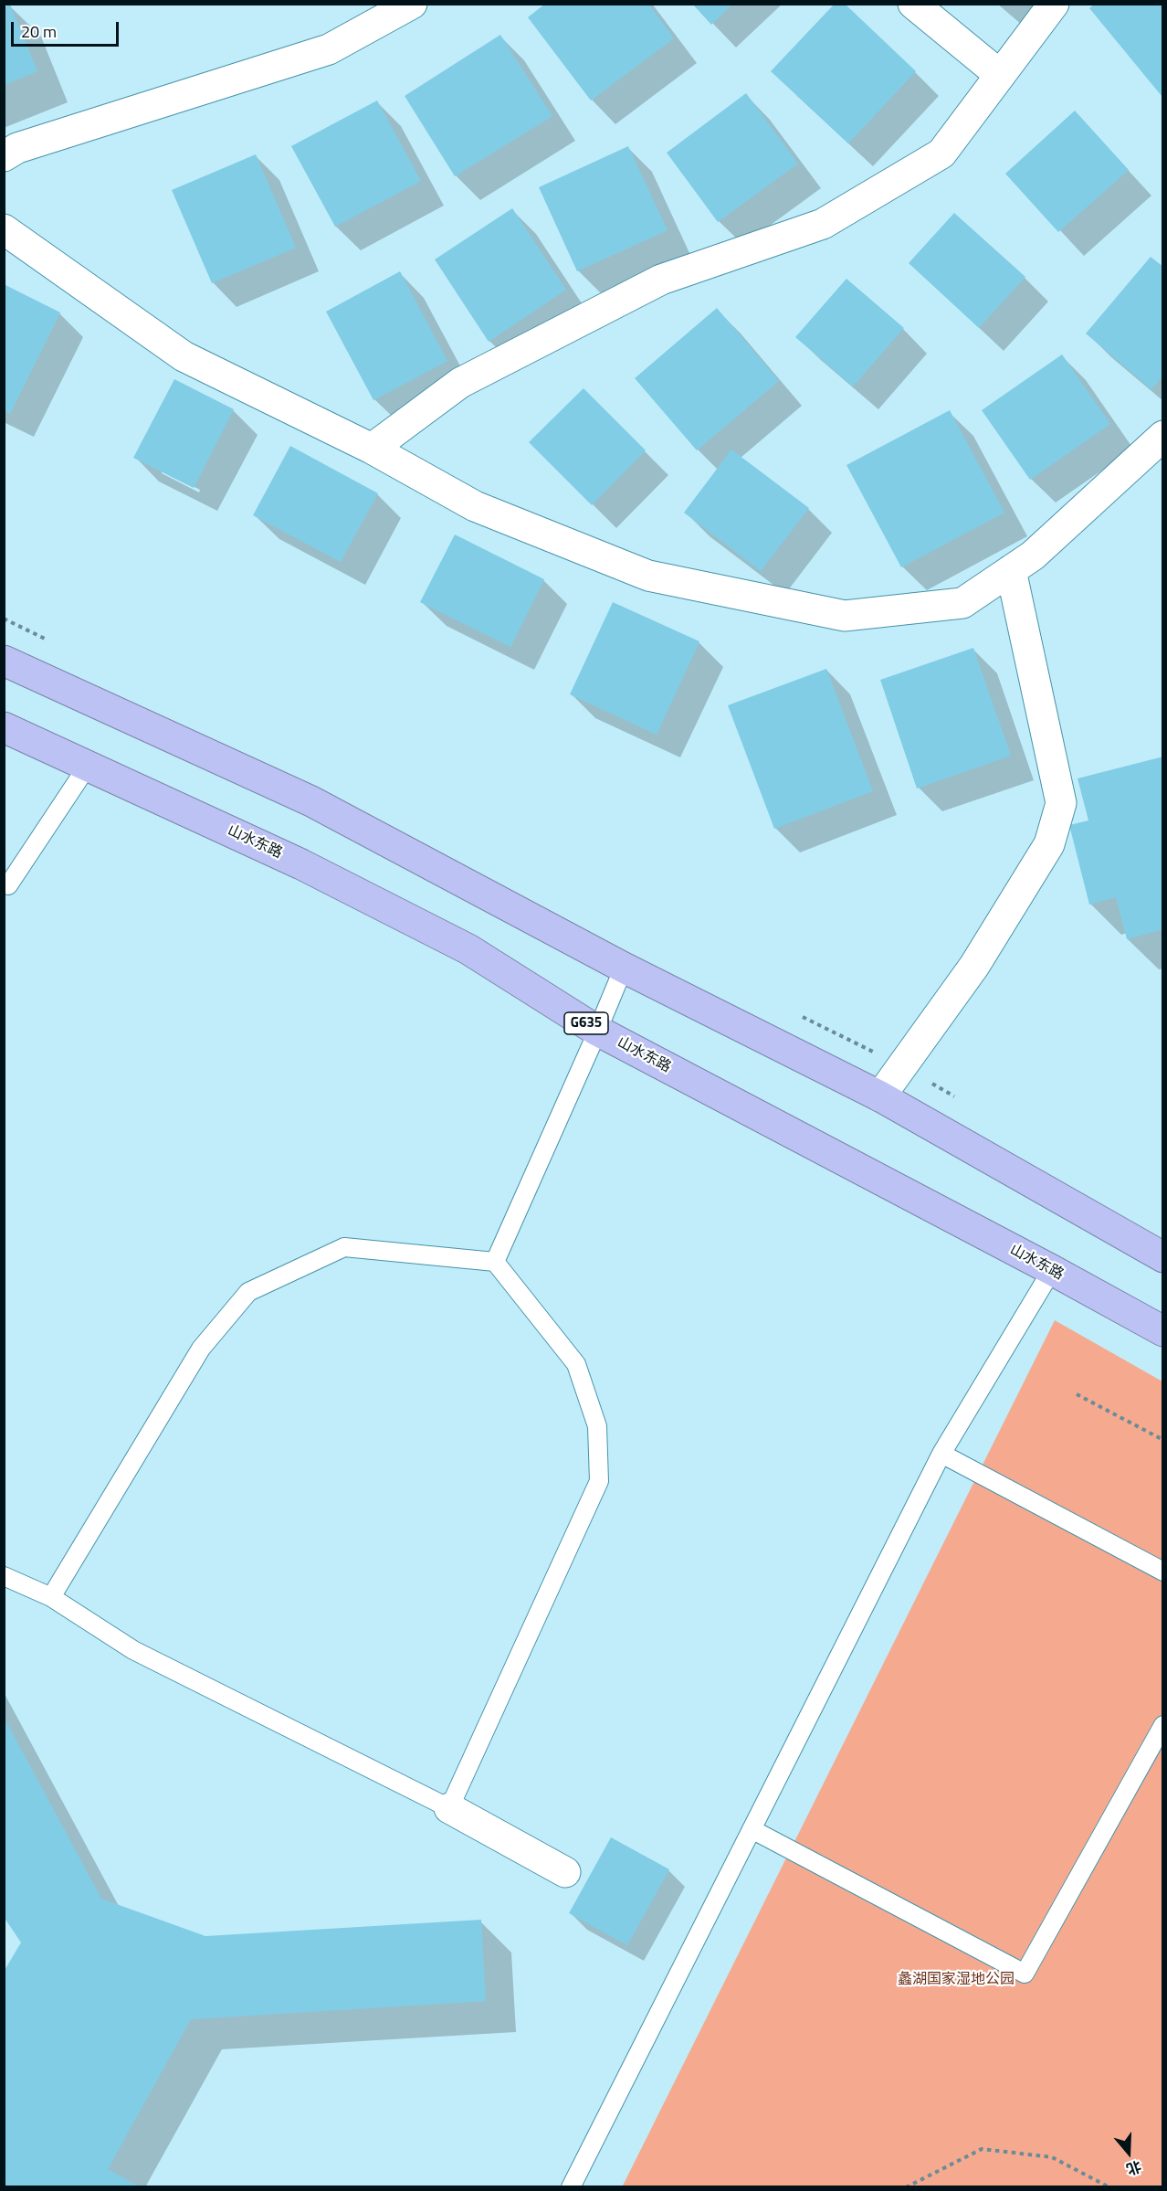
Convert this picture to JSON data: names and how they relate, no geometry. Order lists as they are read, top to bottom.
{
  "streets": {
    "highway": ["山水东路", "G635"]
  },
  "parks": ["蠡湖国家湿地公园"],
  "scale_bar": "20 m",
  "north": "bottom"
}
